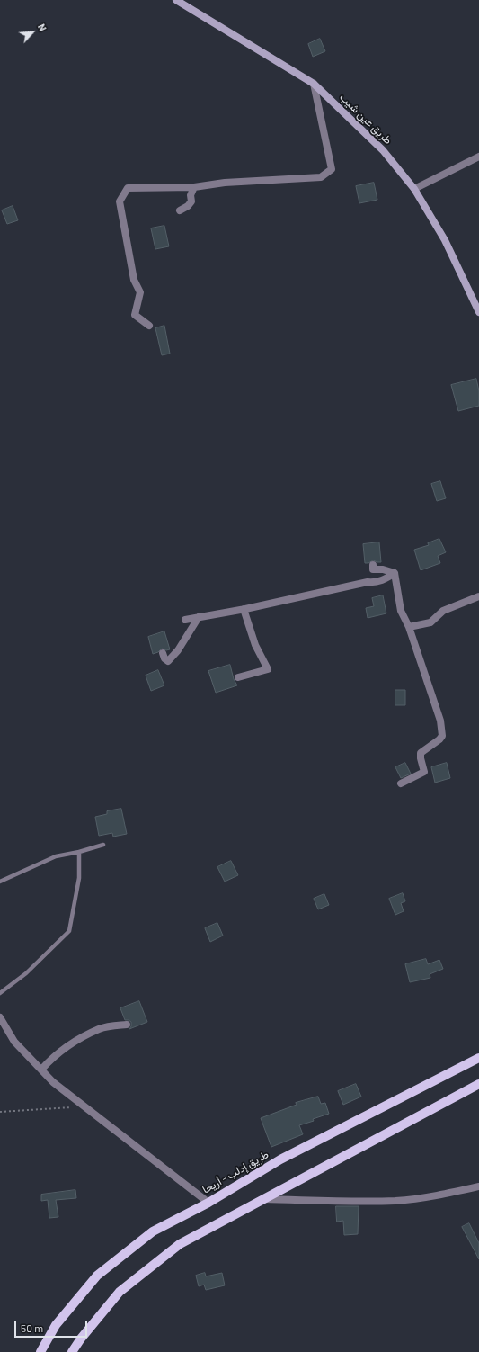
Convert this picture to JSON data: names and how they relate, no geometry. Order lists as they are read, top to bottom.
{
  "streets": {
    "main road": ["طريق عين شيب", "طريق إدلب - أريحا"]
  },
  "scale_bar": "50 m",
  "north": "top right"
}
